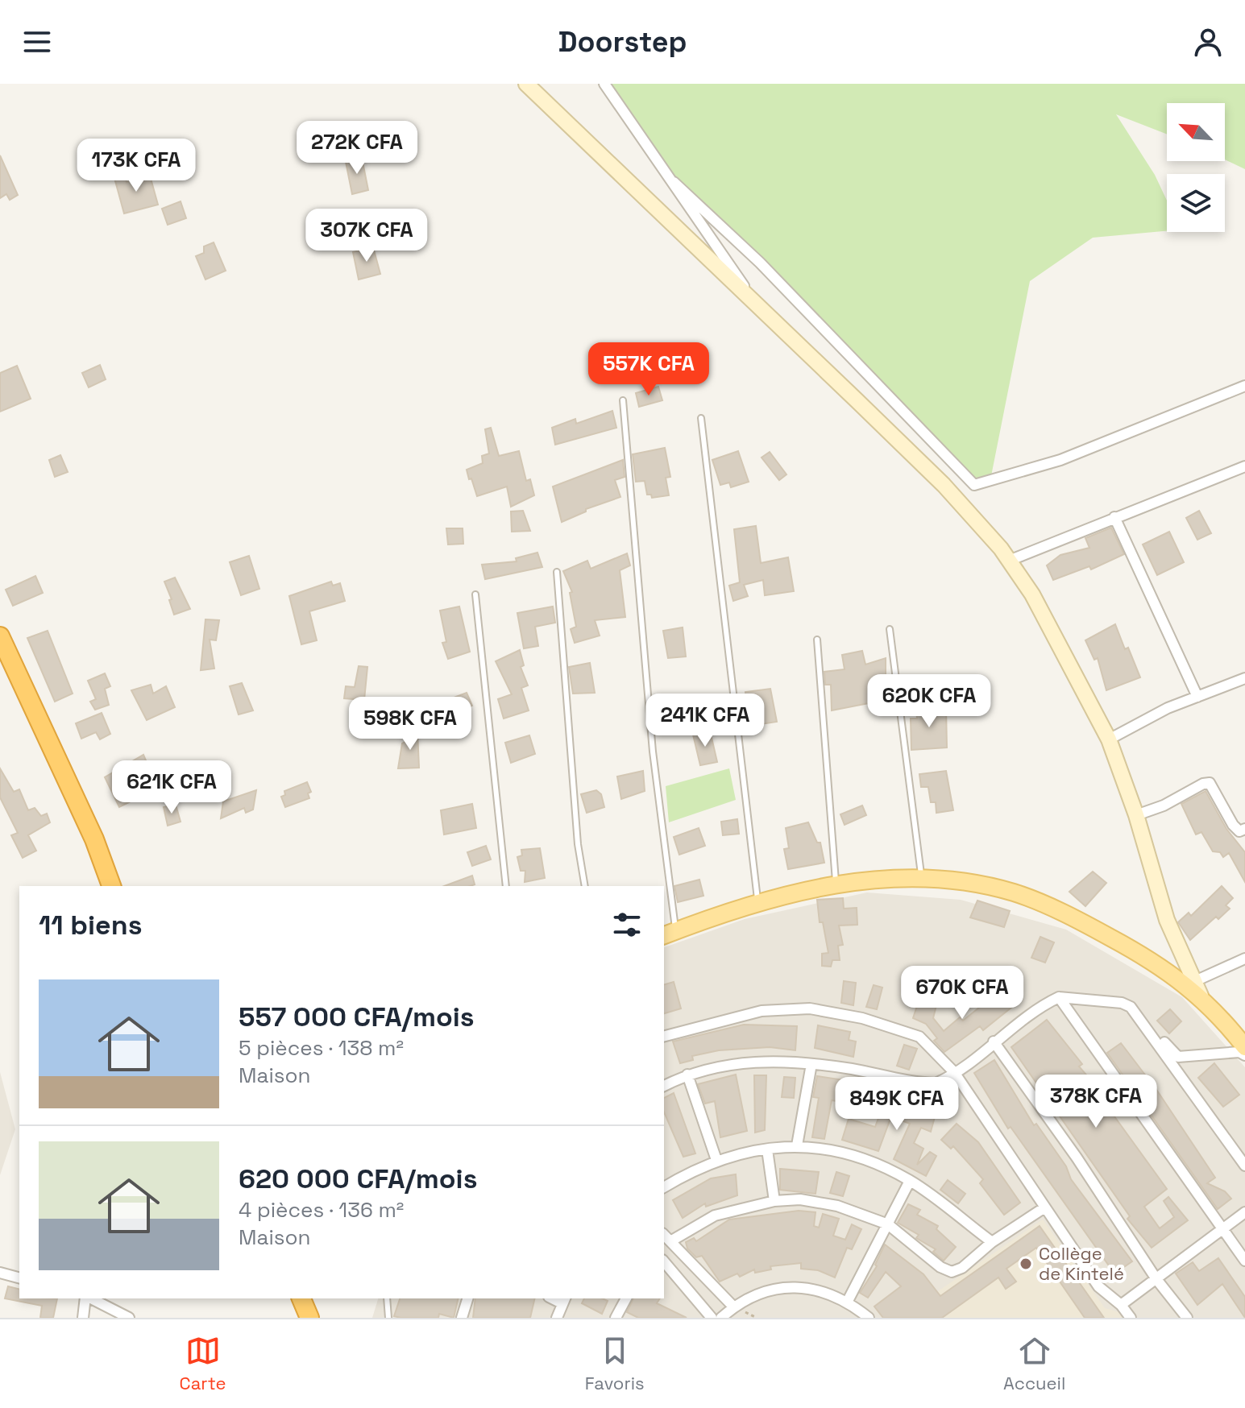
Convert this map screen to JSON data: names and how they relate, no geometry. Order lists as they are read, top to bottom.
{
  "places": ["Collège de Kintelé"],
  "north": "top left",
  "page": {
    "header": "Doorstep",
    "price": [
      "272K CFA",
      "173K CFA",
      "307K CFA",
      "557K CFA",
      "620K CFA",
      "241K CFA",
      "598K CFA",
      "621K CFA",
      "670K CFA",
      "378K CFA",
      "849K CFA"
    ],
    "heading": "11 biens",
    "list": [
      {
        "name": "557 000 CFA/mois",
        "note": "5 pièces · 138 m² · Maison"
      },
      {
        "name": "620 000 CFA/mois",
        "note": "4 pièces · 136 m² · Maison"
      }
    ],
    "tabs": ["Carte", "Favoris", "Accueil"]
  }
}
